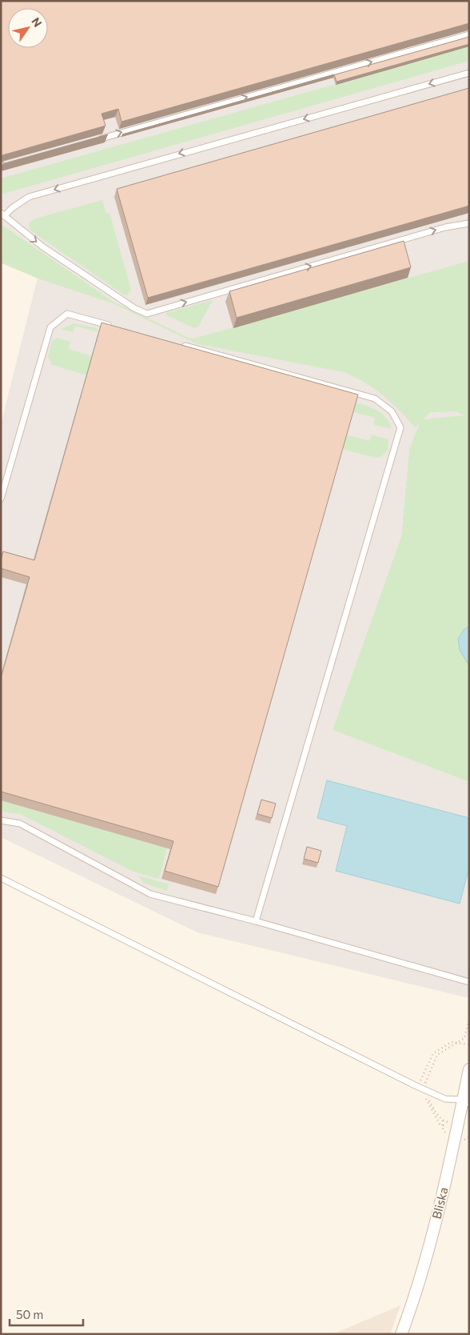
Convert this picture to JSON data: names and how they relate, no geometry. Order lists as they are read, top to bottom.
{
  "streets": {
    "street": ["Bliska"]
  },
  "scale_bar": "50 m",
  "north": "top right"
}
